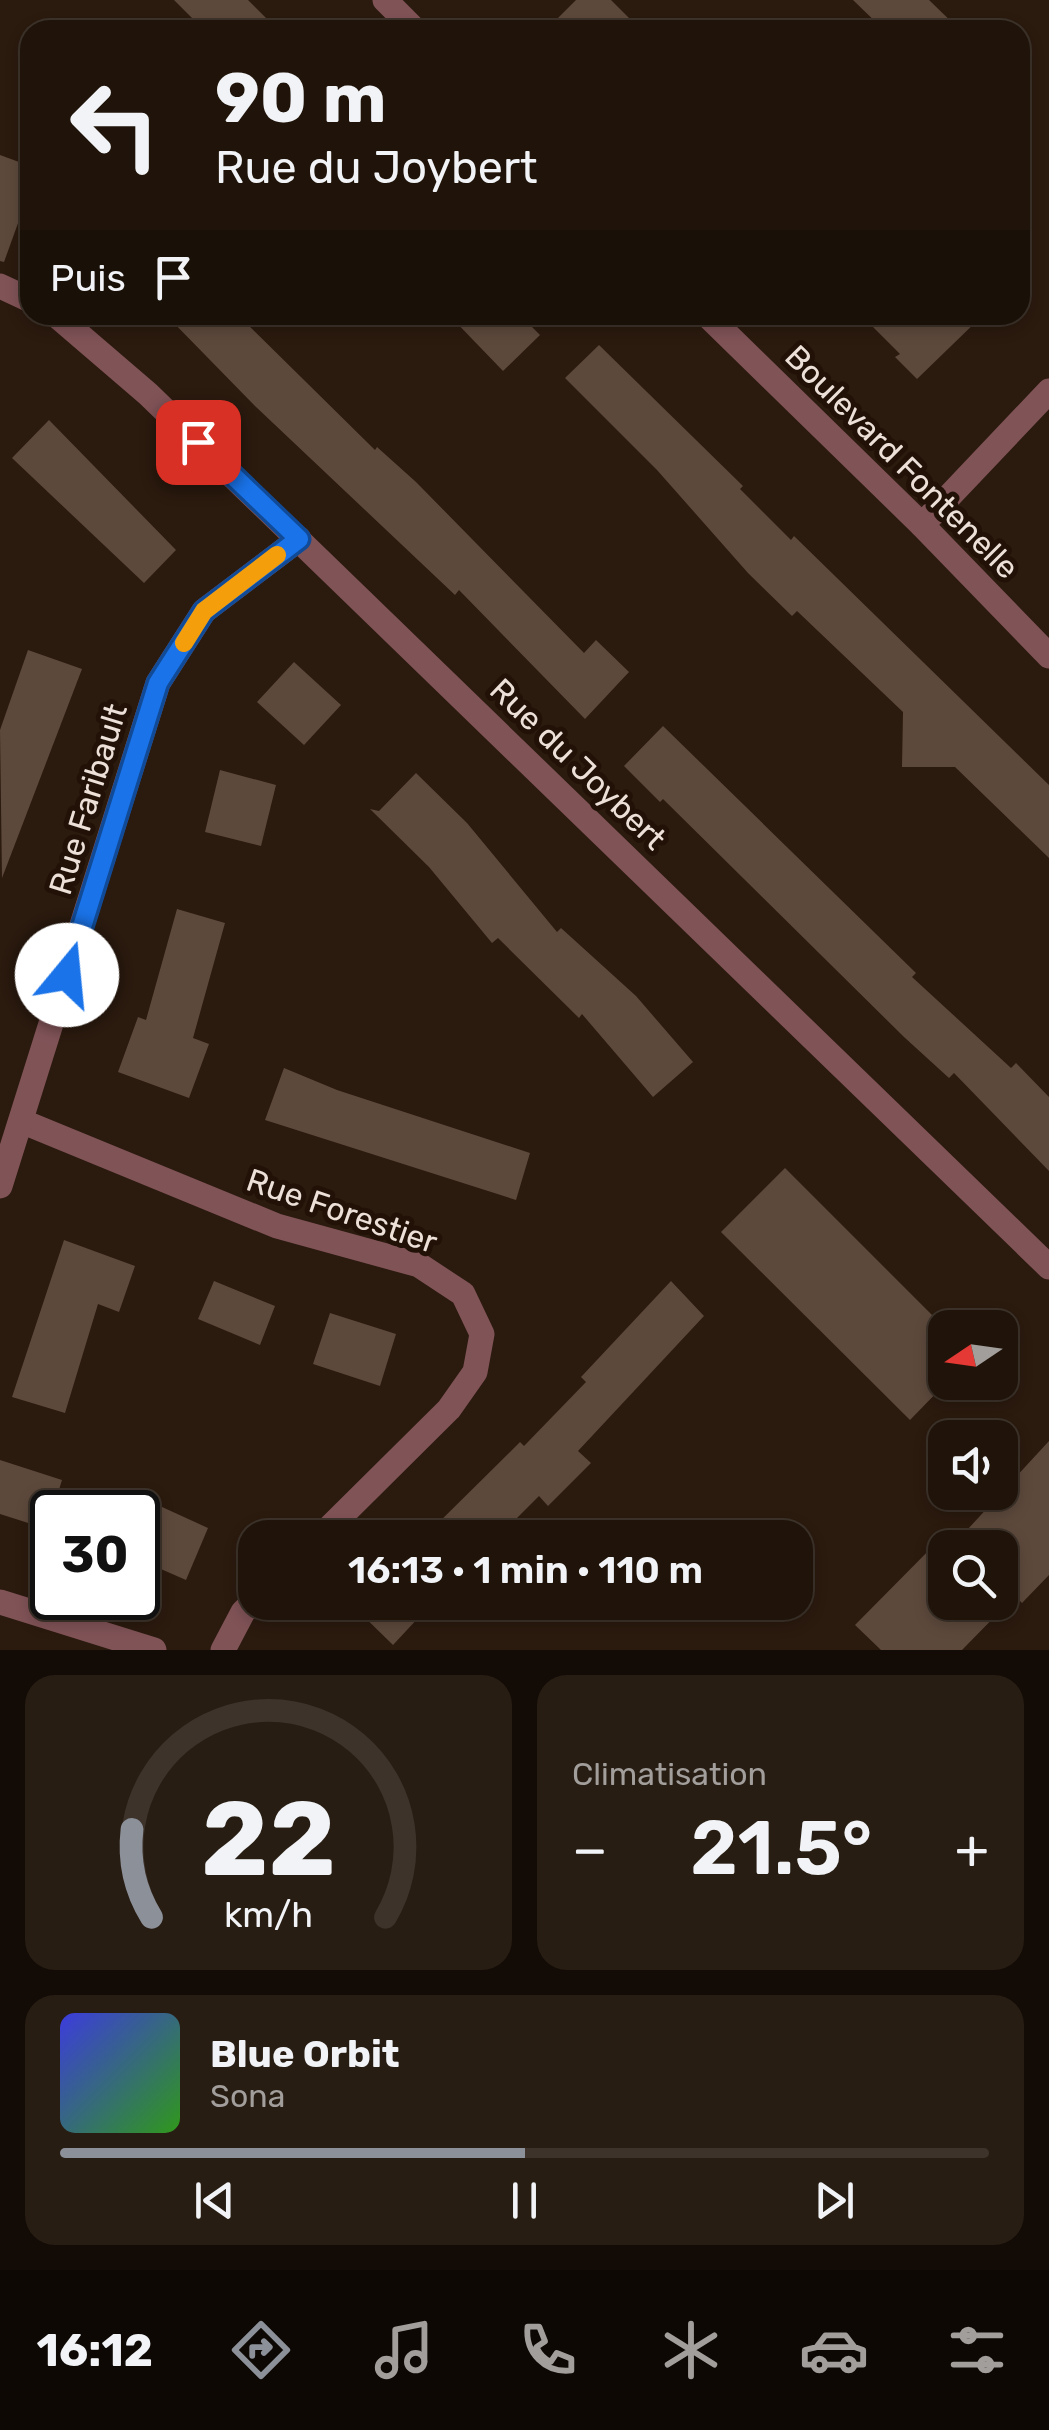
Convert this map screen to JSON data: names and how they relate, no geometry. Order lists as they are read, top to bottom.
{
  "streets": {
    "street": [
      "Boulevard Fontenelle",
      "Rue du Joybert",
      "Rue Faribault",
      "Rue Forestier"
    ]
  },
  "crossings": [
    ["Rue du Joybert", "Rue Faribault"],
    ["Rue Faribault", "Rue Forestier"]
  ],
  "north": "left",
  "page": {
    "turn": ["90 m", "Rue du Joybert"],
    "then": "Puis",
    "limit": "30",
    "trip": "16:13 · 1 min · 110 m",
    "tile": "Climatisation",
    "heat": ["−", "21.5°", "+"],
    "song": ["Blue Orbit", "Sona"],
    "tabs": "16:12",
    "gauge": ["22", "km/h"]
  }
}
